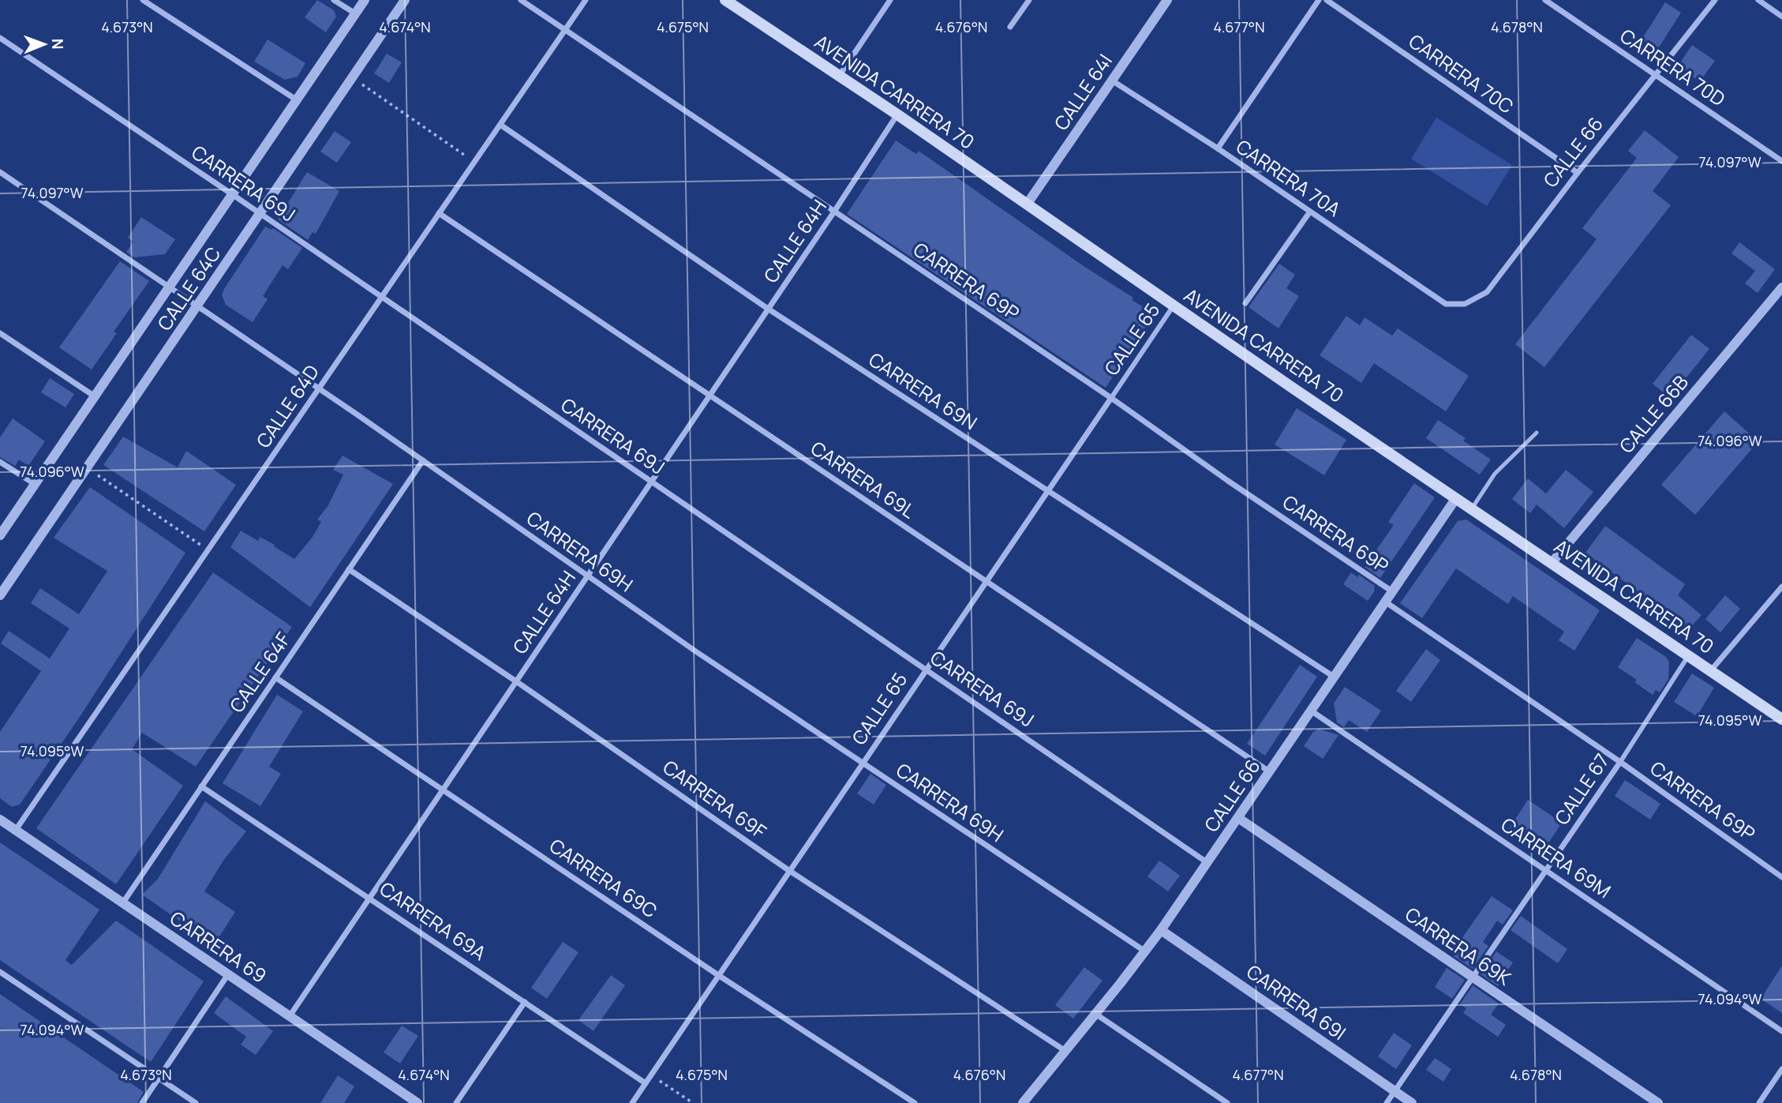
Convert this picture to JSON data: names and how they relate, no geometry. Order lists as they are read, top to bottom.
{
  "streets": {
    "main road": ["AVENIDA CARRERA 70"],
    "street": [
      "CARRERA 70D",
      "CARRERA 70C",
      "CALLE 64I",
      "CALLE 66",
      "CARRERA 70A",
      "CARRERA 69J",
      "CALLE 64H",
      "CARRERA 69P",
      "CALLE 64C",
      "CALLE 65",
      "CARRERA 69N",
      "CALLE 64D",
      "CALLE 66B",
      "CARRERA 69L",
      "CARRERA 69H",
      "CALLE 64F",
      "CALLE 67",
      "CARRERA 69F",
      "CARRERA 69M",
      "CARRERA 69C",
      "CARRERA 69A",
      "CARRERA 69K",
      "CARRERA 69",
      "CARRERA 69I"
    ]
  },
  "crossings": [
    ["CARRERA 70D", "CALLE 66"],
    ["CARRERA 70C", "CALLE 66"],
    ["AVENIDA CARRERA 70", "CALLE 64I"],
    ["AVENIDA CARRERA 70", "CALLE 66"],
    ["AVENIDA CARRERA 70", "CALLE 64H"],
    ["AVENIDA CARRERA 70", "CALLE 65"],
    ["AVENIDA CARRERA 70", "CALLE 66B"],
    ["AVENIDA CARRERA 70", "CALLE 67"],
    ["CALLE 64I", "CARRERA 70A"],
    ["CALLE 66", "CARRERA 70A"],
    ["CALLE 66", "CARRERA 69J"],
    ["CALLE 66", "CARRERA 69P"],
    ["CALLE 66", "CARRERA 69N"],
    ["CALLE 66", "CARRERA 69L"],
    ["CALLE 66", "CARRERA 69H"],
    ["CALLE 66", "CARRERA 69F"],
    ["CALLE 66", "CARRERA 69M"],
    ["CALLE 66", "CARRERA 69K"],
    ["CALLE 66", "CARRERA 69I"],
    ["CARRERA 69J", "CALLE 64H"],
    ["CARRERA 69J", "CALLE 64C"],
    ["CARRERA 69J", "CALLE 65"],
    ["CARRERA 69J", "CALLE 64D"],
    ["CALLE 64H", "CARRERA 69P"],
    ["CALLE 64H", "CARRERA 69N"],
    ["CALLE 64H", "CARRERA 69L"],
    ["CALLE 64H", "CARRERA 69H"],
    ["CALLE 64H", "CARRERA 69F"],
    ["CALLE 64H", "CARRERA 69C"],
    ["CALLE 64H", "CARRERA 69A"],
    ["CALLE 64H", "CARRERA 69"],
    ["CARRERA 69P", "CALLE 65"],
    ["CARRERA 69P", "CALLE 64D"],
    ["CARRERA 69P", "CALLE 67"],
    ["CALLE 64C", "CARRERA 69H"],
    ["CALLE 65", "CARRERA 69N"],
    ["CALLE 65", "CARRERA 69L"],
    ["CALLE 65", "CARRERA 69H"],
    ["CALLE 65", "CARRERA 69F"],
    ["CALLE 65", "CARRERA 69C"],
    ["CALLE 65", "CARRERA 69A"],
    ["CARRERA 69N", "CALLE 64D"],
    ["CALLE 64D", "CARRERA 69L"],
    ["CALLE 64D", "CARRERA 69H"],
    ["CALLE 64D", "CARRERA 69"],
    ["CARRERA 69H", "CALLE 64F"],
    ["CALLE 64F", "CARRERA 69F"],
    ["CALLE 64F", "CARRERA 69C"],
    ["CALLE 64F", "CARRERA 69A"],
    ["CALLE 64F", "CARRERA 69"],
    ["CALLE 67", "CARRERA 69M"],
    ["CALLE 67", "CARRERA 69K"],
    ["CALLE 67", "CARRERA 69I"]
  ],
  "north": "right",
  "coordinates": [
    "4.673°N",
    "4.674°N",
    "4.675°N",
    "4.676°N",
    "4.677°N",
    "4.678°N",
    "74.097°W",
    "74.096°W",
    "74.095°W",
    "74.094°W"
  ]
}
